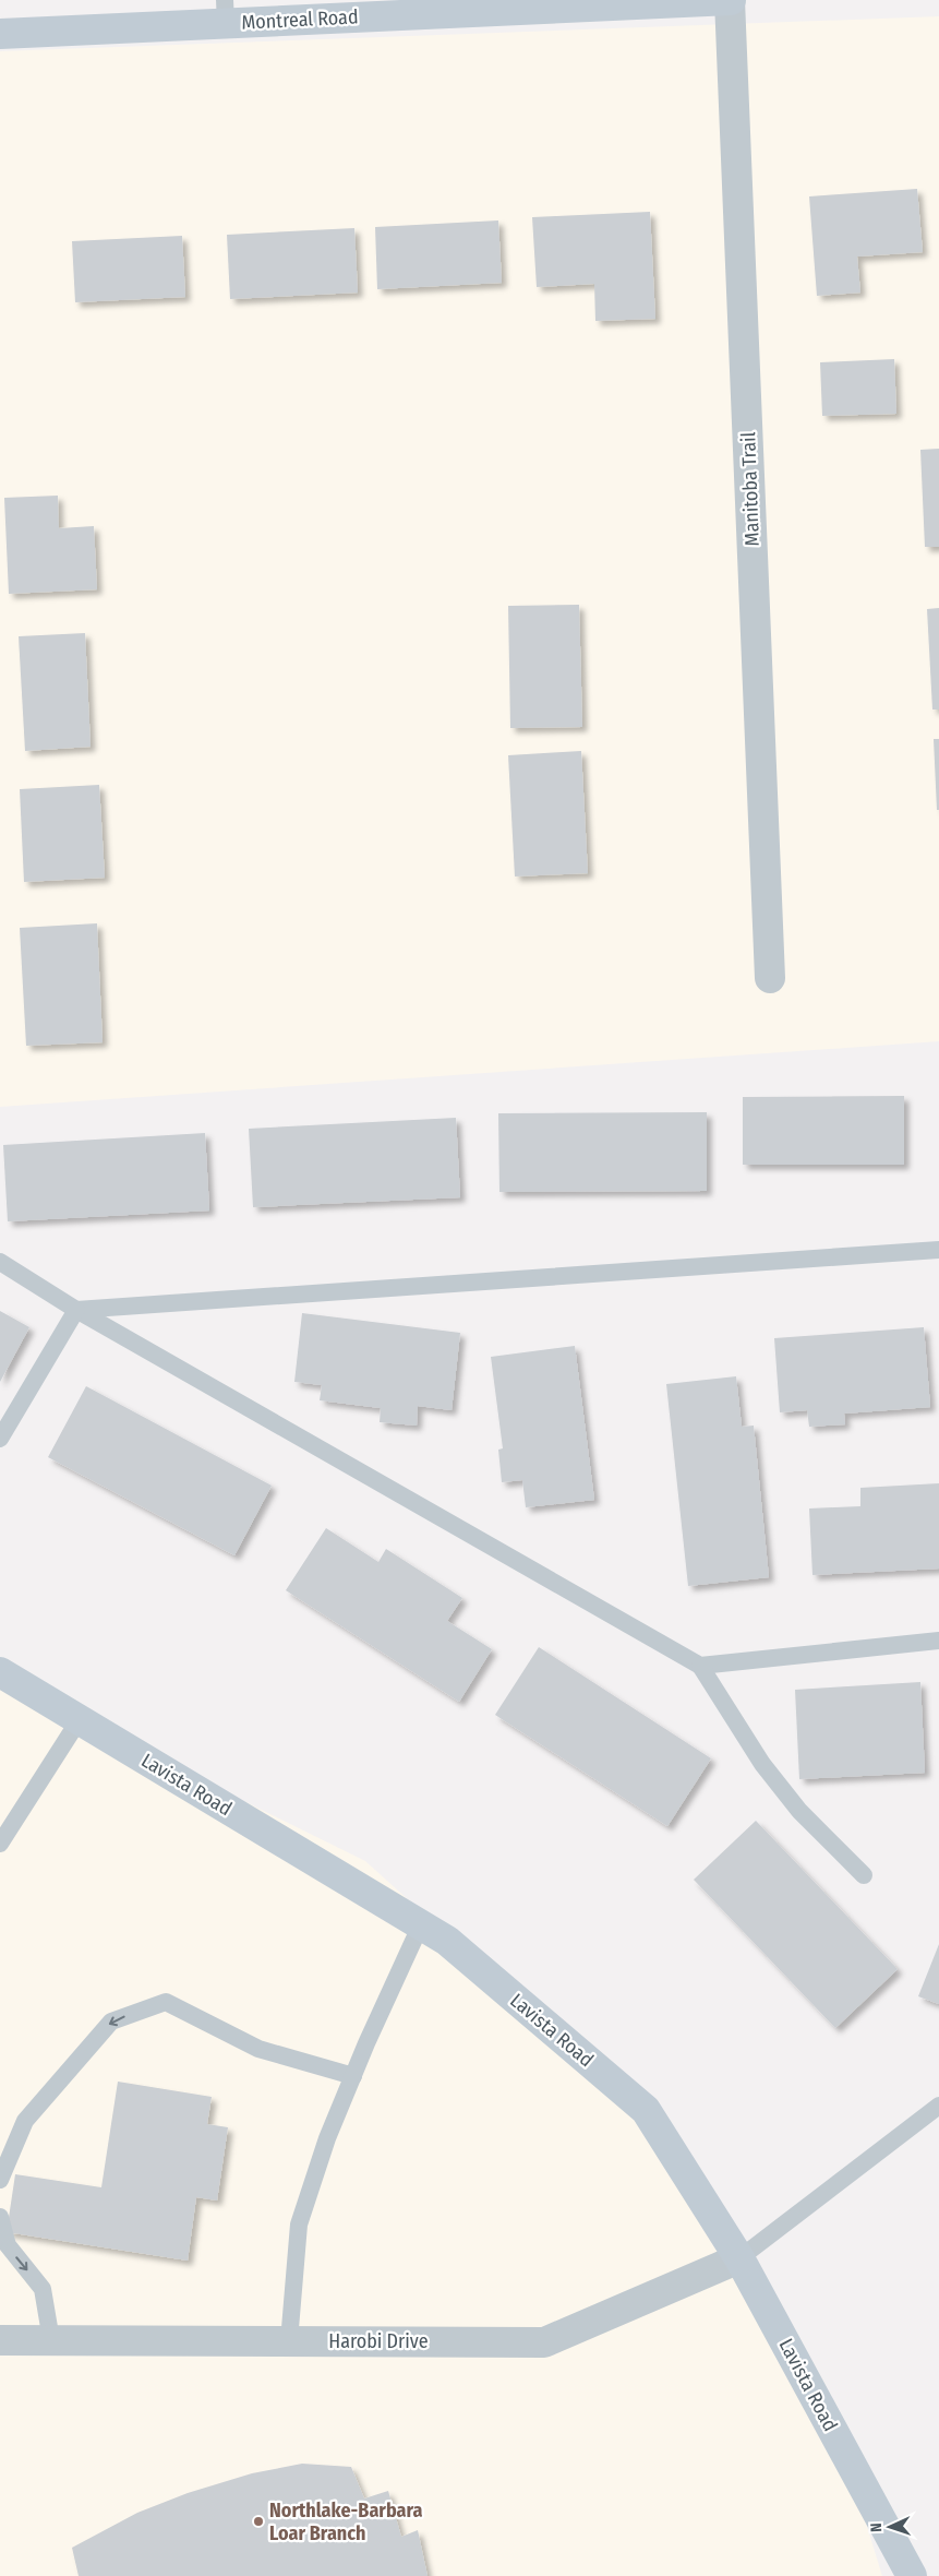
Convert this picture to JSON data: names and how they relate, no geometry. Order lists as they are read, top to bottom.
{
  "streets": {
    "main road": ["Montreal Road", "Lavista Road"],
    "street": ["Manitoba Trail", "Harobi Drive"]
  },
  "crossings": [
    ["Montreal Road", "Manitoba Trail"],
    ["Lavista Road", "Harobi Drive"]
  ],
  "places": ["Northlake-Barbara Loar Branch"],
  "north": "left"
}
